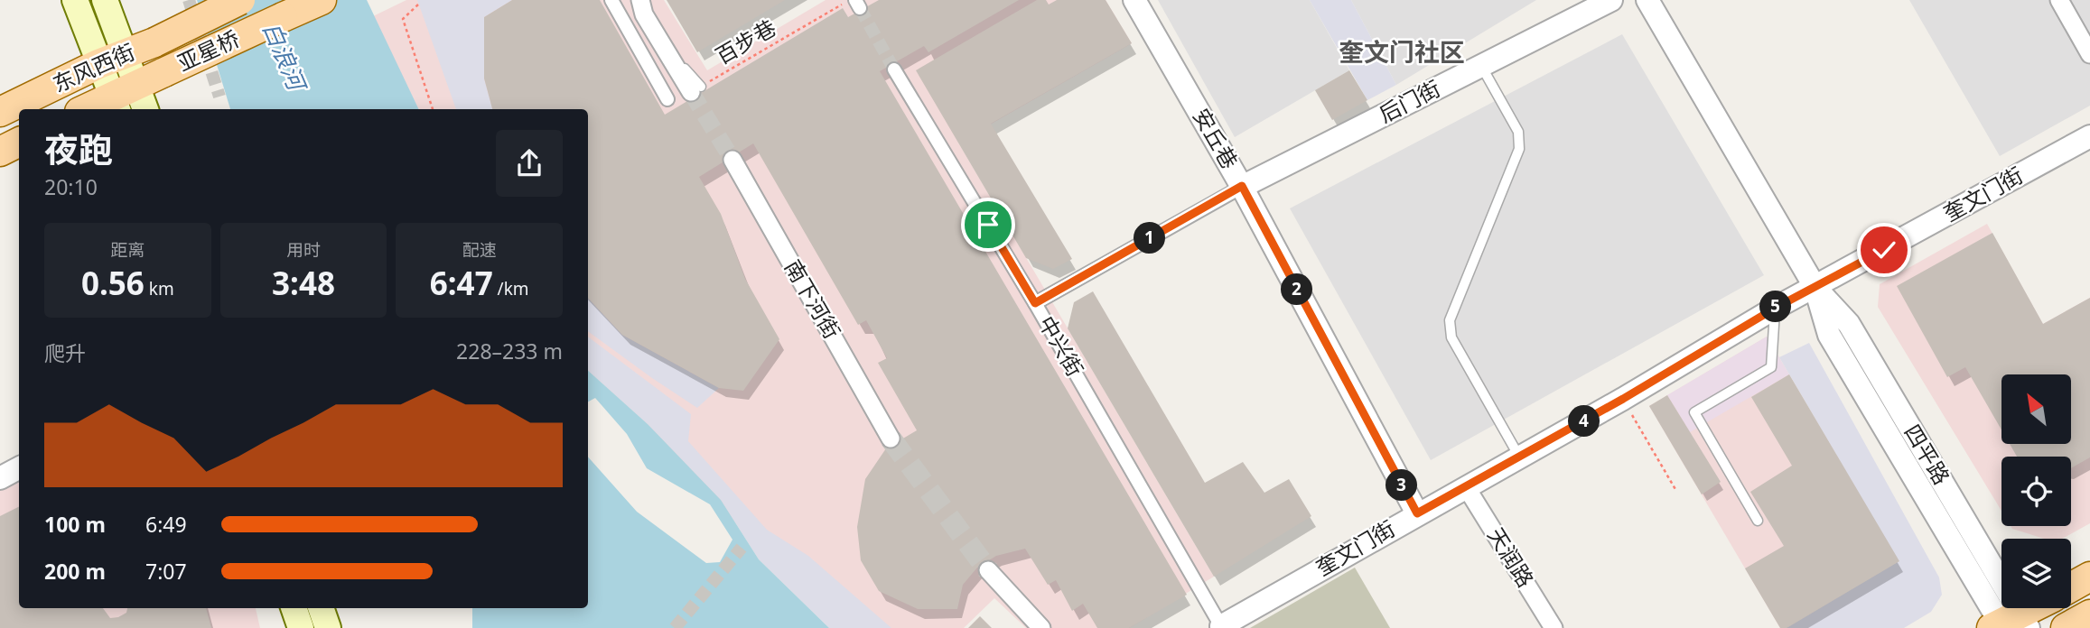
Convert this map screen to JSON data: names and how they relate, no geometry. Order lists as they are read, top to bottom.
{
  "streets": {
    "main road": ["亚星桥", "东风西街"],
    "street": [
      "后门街",
      "安丘巷",
      "奎文门街",
      "南下河街",
      "中兴街",
      "四平路",
      "天润路"
    ],
    "path": ["百步巷"]
  },
  "crossings": [
    ["亚星桥", "东风西街"],
    ["后门街", "安丘巷"],
    ["安丘巷", "奎文门街"],
    ["奎文门街", "中兴街"],
    ["奎文门街", "四平路"],
    ["奎文门街", "天润路"]
  ],
  "districts": ["奎文门社区"],
  "water": ["白浪河"],
  "north": "top left",
  "page": {
    "heading": ["夜跑", "20:10"],
    "stats": [
      ["距离", "0.56 km"],
      ["用时", "3:48"],
      ["配速", "6:47 /km"]
    ],
    "pins": [
      "1",
      "2",
      "5",
      "4",
      "3"
    ],
    "chart": ["爬升", "228–233 m"],
    "list": [
      {
        "name": "100 m",
        "note": "6:49"
      },
      {
        "name": "200 m",
        "note": "7:07"
      }
    ]
  }
}
